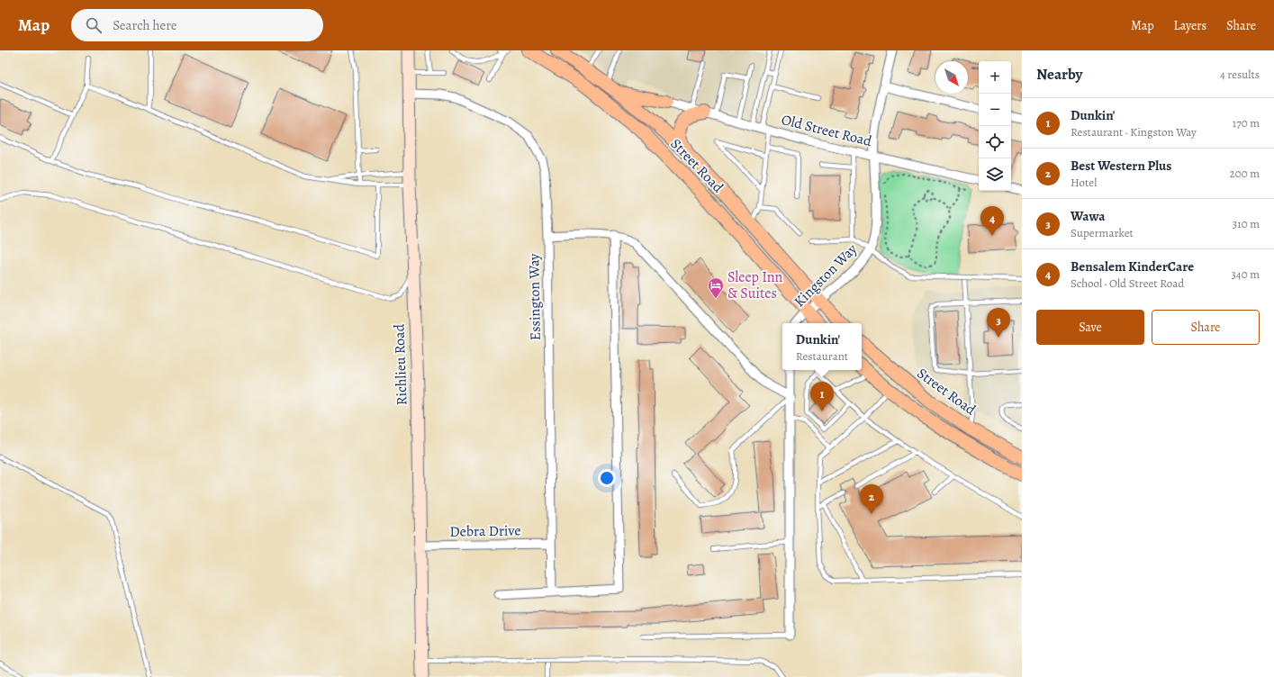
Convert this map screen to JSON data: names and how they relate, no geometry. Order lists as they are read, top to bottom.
{
  "streets": {
    "main road": ["Street Road", "Richlieu Road"],
    "street": [
      "Old Street Road",
      "Kingston Way",
      "Essington Way",
      "Debra Drive"
    ]
  },
  "crossings": [
    ["Old Street Road", "Kingston Way"],
    ["Street Road", "Kingston Way"],
    ["Essington Way", "Richlieu Road"],
    ["Essington Way", "Debra Drive"],
    ["Richlieu Road", "Debra Drive"]
  ],
  "places": {
    "hotel": ["Sleep Inn & Suites"]
  },
  "north": "bottom right",
  "page": {
    "header": "Map",
    "search": "Search here",
    "nav": ["Map", "Layers", "Share"],
    "heading": ["Nearby", "4 results"],
    "map_buttons": ["+", "−"],
    "list": [
      {
        "mark": "1",
        "name": "Dunkin'",
        "note": "Restaurant · Kingston Way",
        "value": "170 m"
      },
      {
        "mark": "2",
        "name": "Best Western Plus",
        "note": "Hotel",
        "value": "200 m"
      },
      {
        "mark": "3",
        "name": "Wawa",
        "note": "Supermarket",
        "value": "310 m"
      },
      {
        "mark": "4",
        "name": "Bensalem KinderCare",
        "note": "School · Old Street Road",
        "value": "340 m"
      }
    ],
    "pins": [
      "4",
      "3",
      "1",
      "2"
    ],
    "buttons": ["Save", "Share"],
    "popup": ["Dunkin'", "Restaurant"]
  }
}
